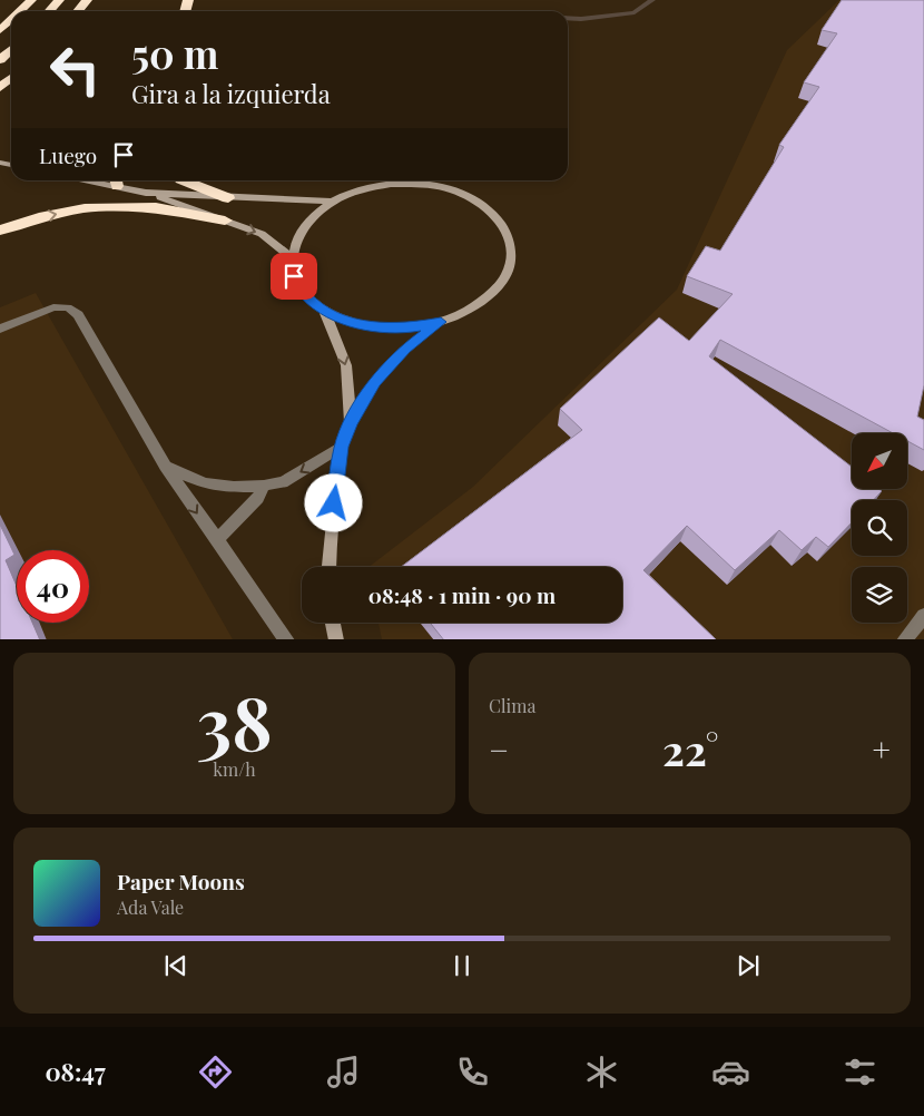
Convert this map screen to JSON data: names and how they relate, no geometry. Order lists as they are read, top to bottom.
{
  "north": "bottom left",
  "page": {
    "turn": ["50 m", "Gira a la izquierda"],
    "then": "Luego",
    "limit": "40",
    "trip": "08:48 · 1 min · 90 m",
    "tile": [
      ["38", "km/h"],
      "Clima"
    ],
    "heat": ["−", "22°", "+"],
    "song": ["Paper Moons", "Ada Vale"],
    "tabs": "08:47"
  }
}
